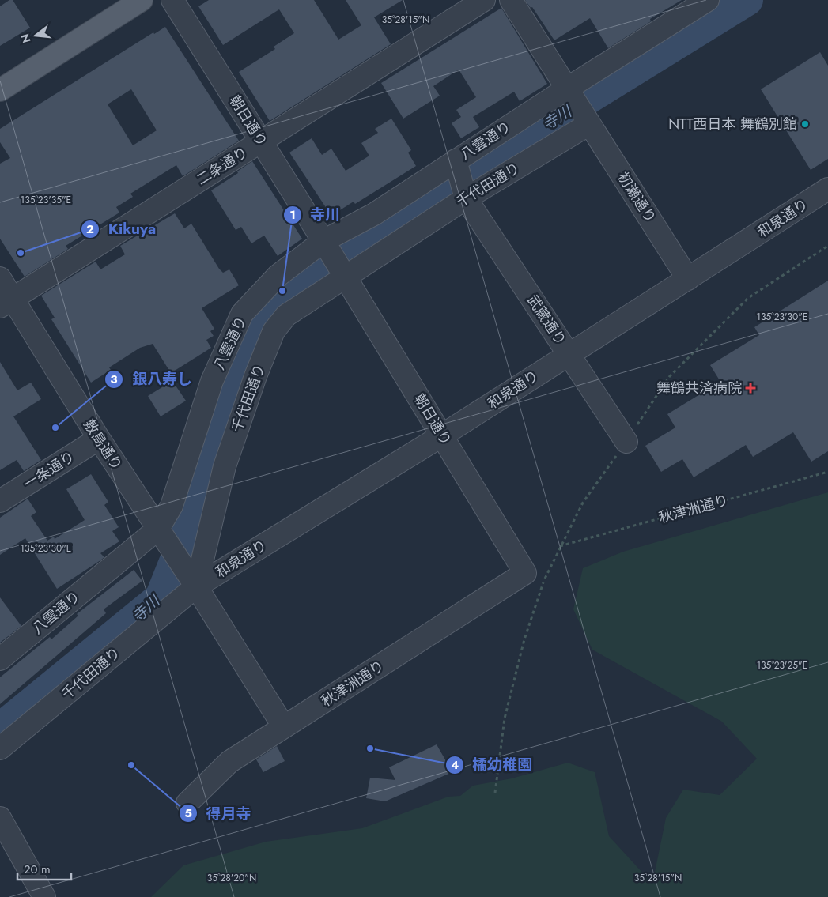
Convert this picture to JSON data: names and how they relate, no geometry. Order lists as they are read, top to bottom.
{
  "streets": {
    "street": [
      "朝日通り",
      "八雲通り",
      "二条通り",
      "千代田通り",
      "初瀬通り",
      "和泉通り",
      "武蔵通り",
      "敷島通り",
      "一条通り",
      "秋津洲通り"
    ]
  },
  "crossings": [
    ["朝日通り", "八雲通り"],
    ["朝日通り", "二条通り"],
    ["朝日通り", "千代田通り"],
    ["朝日通り", "和泉通り"],
    ["朝日通り", "秋津洲通り"],
    ["八雲通り", "初瀬通り"],
    ["八雲通り", "武蔵通り"],
    ["八雲通り", "敷島通り"],
    ["二条通り", "敷島通り"],
    ["千代田通り", "初瀬通り"],
    ["千代田通り", "和泉通り"],
    ["千代田通り", "武蔵通り"],
    ["千代田通り", "敷島通り"],
    ["初瀬通り", "和泉通り"],
    ["和泉通り", "武蔵通り"],
    ["和泉通り", "敷島通り"],
    ["敷島通り", "一条通り"],
    ["敷島通り", "秋津洲通り"]
  ],
  "water": ["寺川"],
  "places": {
    "other": [
      "NTT西日本 舞鶴別館",
      "Kikuya",
      "寺川",
      "銀八寿し",
      "橘幼稚園",
      "得月寺"
    ],
    "health": ["舞鶴共済病院"]
  },
  "scale_bar": "20 m",
  "north": "left",
  "coordinates": [
    "35°28'15\"N",
    "135°23'35\"E",
    "135°23'30\"E",
    "135°23'25\"E",
    "35°28'20\"N"
  ]
}
